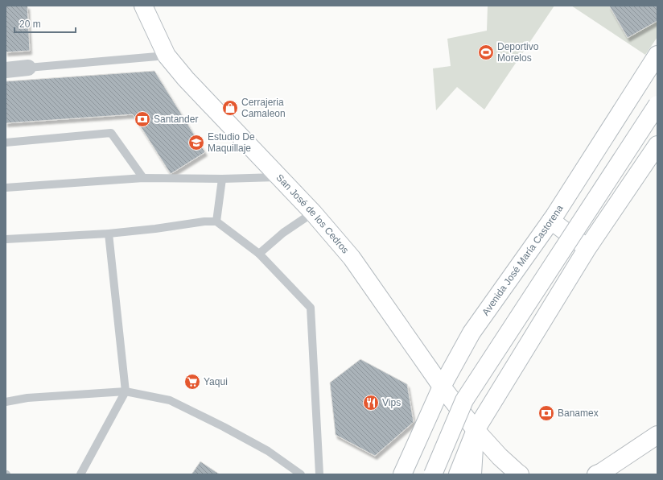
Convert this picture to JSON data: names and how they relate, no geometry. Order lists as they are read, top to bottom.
{
  "streets": {
    "street": ["San José de los Cedros", "Avenida José María Castorena"]
  },
  "crossings": [
    ["San José de los Cedros", "Avenida José María Castorena"]
  ],
  "places": {
    "sports": ["Deportivo Morelos"],
    "shop": ["Cerrajeria Camaleon"],
    "bank": ["Santander", "Banamex"],
    "school or university": ["Estudio De Maquillaje"],
    "supermarket": ["Yaqui"],
    "restaurant": ["Vips"]
  },
  "scale_bar": "20 m"
}
